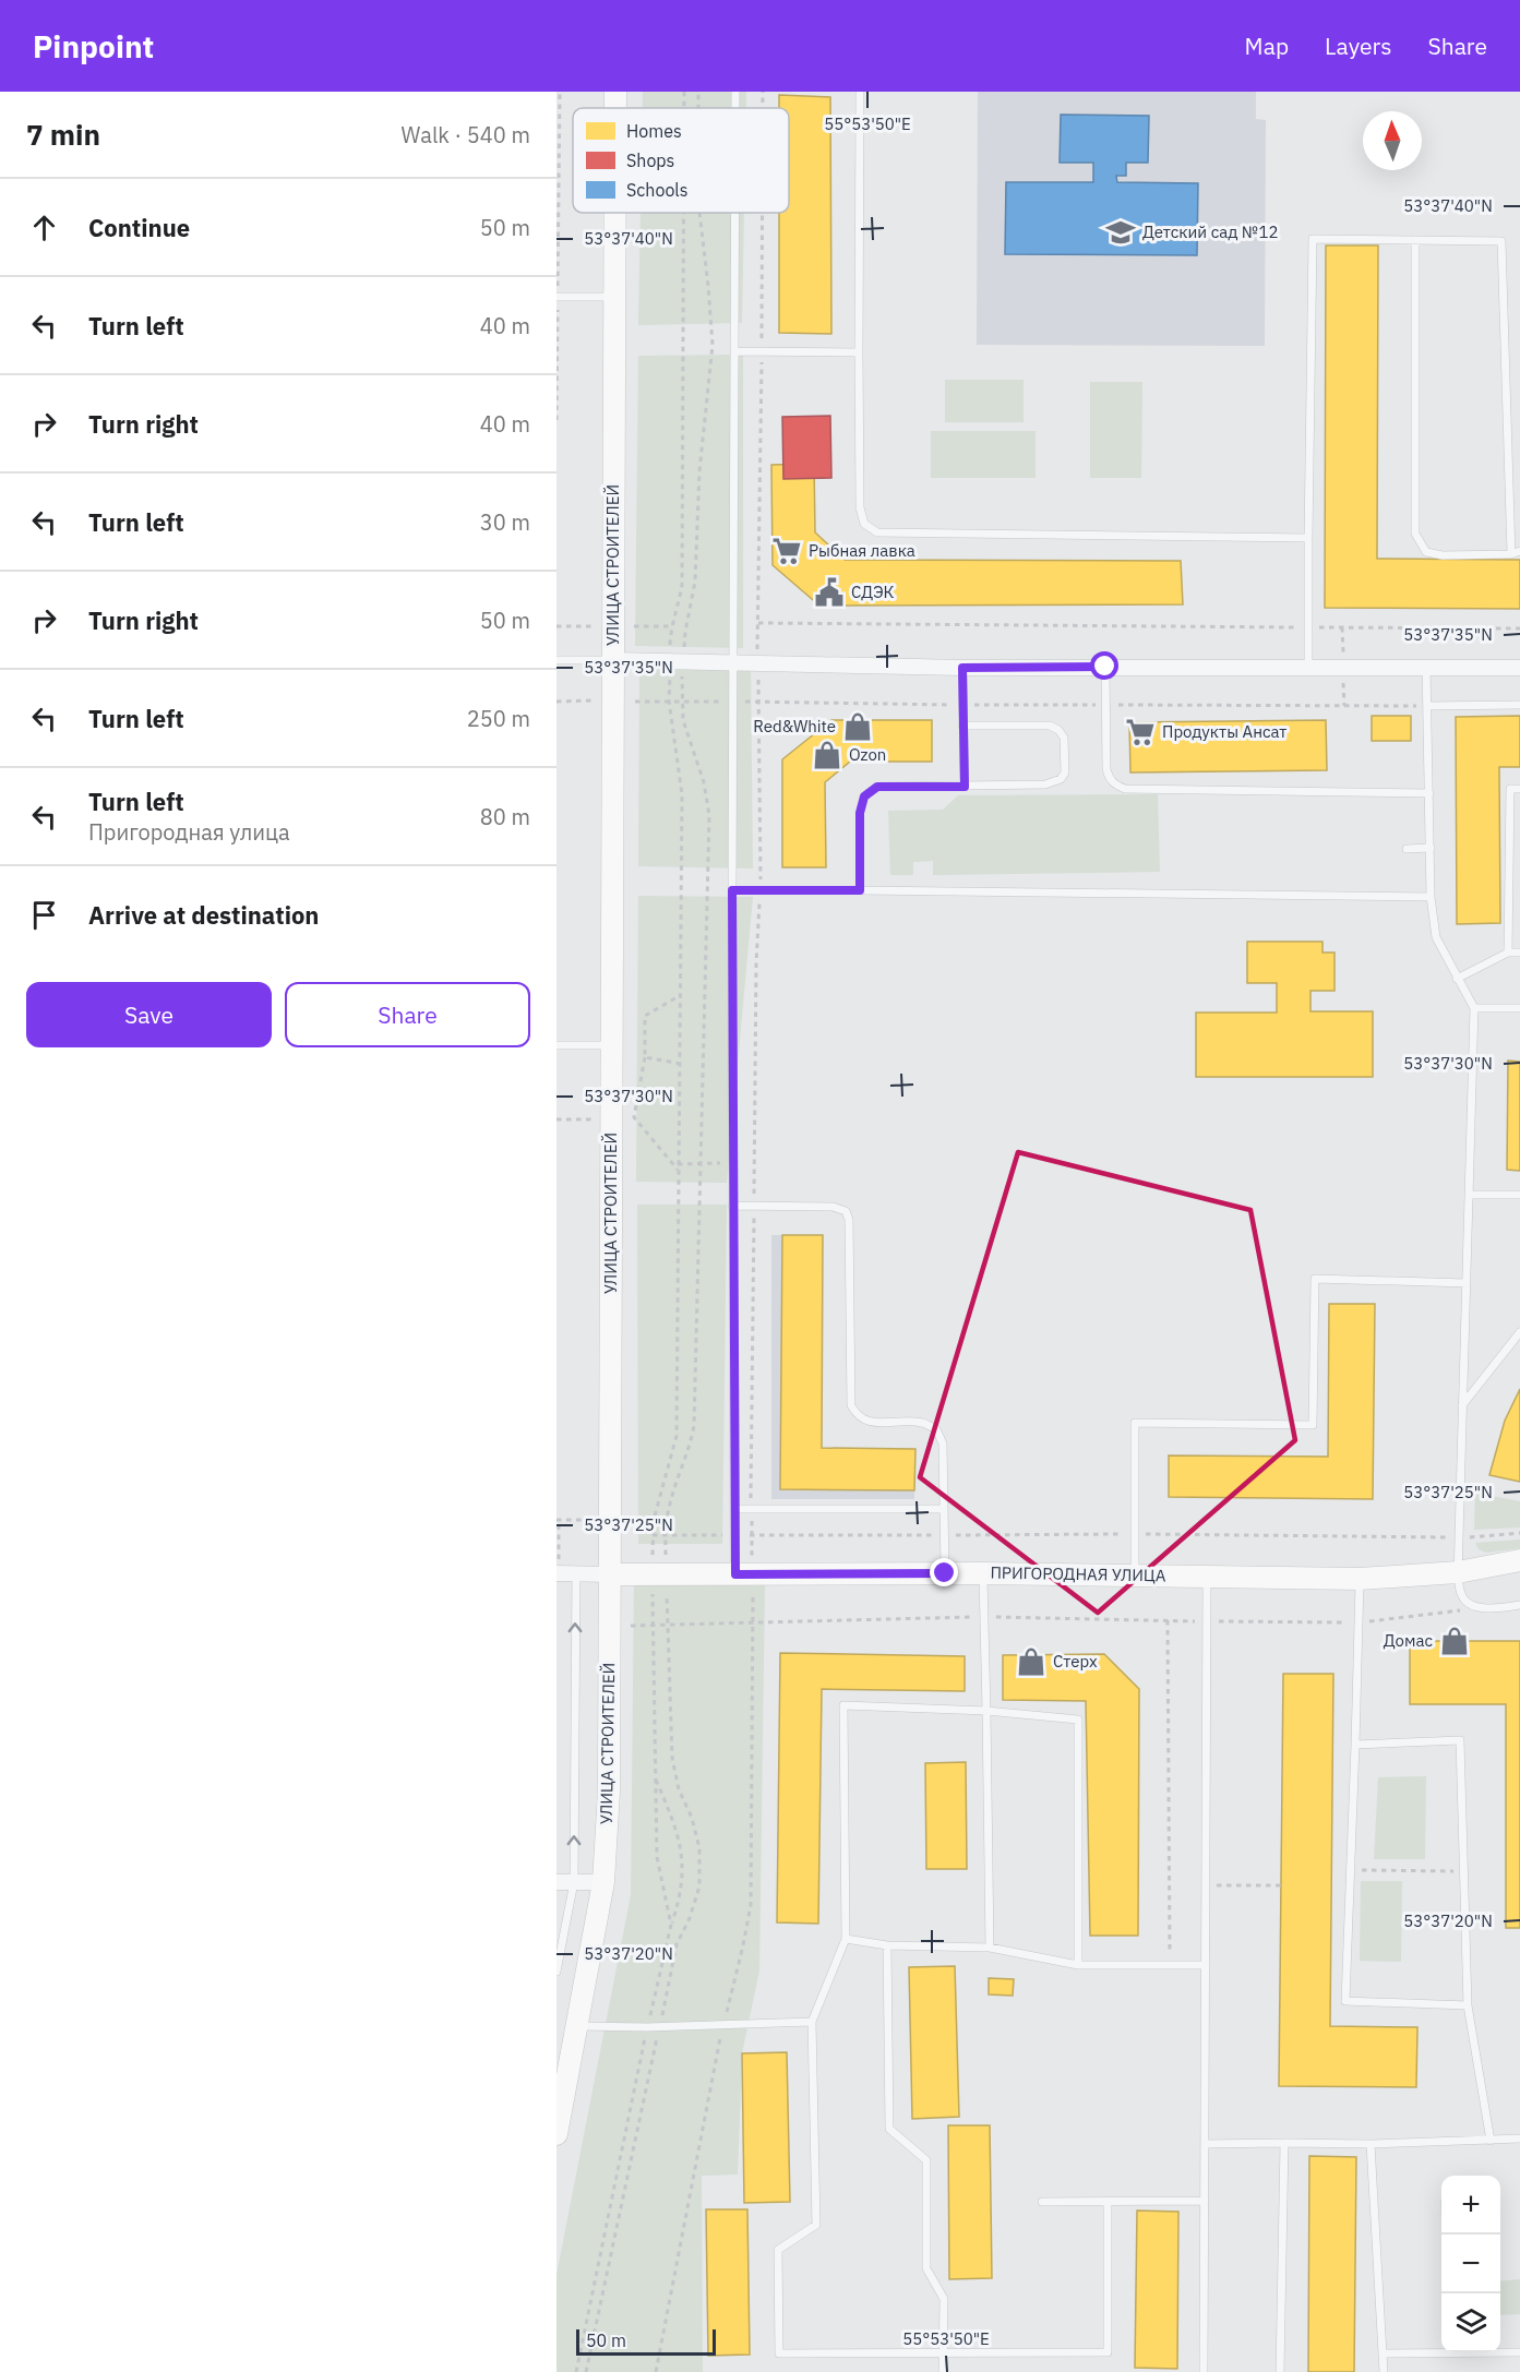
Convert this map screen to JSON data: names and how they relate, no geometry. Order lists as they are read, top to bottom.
{
  "streets": {
    "street": ["УЛИЦА СТРОИТЕЛЕЙ", "ПРИГОРОДНАЯ УЛИЦА"]
  },
  "crossings": [
    ["УЛИЦА СТРОИТЕЛЕЙ", "ПРИГОРОДНАЯ УЛИЦА"]
  ],
  "places": {
    "school or university": ["Детский сад №12"],
    "supermarket": ["Рыбная лавка", "Продукты Ансат"],
    "public building": ["СДЭК"],
    "shop": [
      "Red&White",
      "Ozon",
      "Домас",
      "Стерх"
    ]
  },
  "legend": ["Homes", "Shops", "Schools"],
  "scale_bar": "50 m",
  "north": "top",
  "page": {
    "header": "Pinpoint",
    "nav": ["Map", "Layers", "Share"],
    "heading": ["7 min", "Walk · 540 m"],
    "list": [
      ["Continue", "50 m"],
      ["Turn left", "40 m"],
      ["Turn right", "40 m"],
      ["Turn left", "30 m"],
      ["Turn right", "50 m"],
      ["Turn left", "250 m"],
      ["Turn left", "Пригородная улица", "80 m"],
      "Arrive at destination"
    ],
    "buttons": ["Save", "Share"],
    "map_buttons": ["+", "−"],
    "scale": "50 m"
  },
  "coordinates": [
    "55°53'50\"E",
    "53°37'40\"N",
    "53°37'35\"N",
    "53°37'30\"N",
    "53°37'25\"N",
    "53°37'20\"N"
  ]
}
